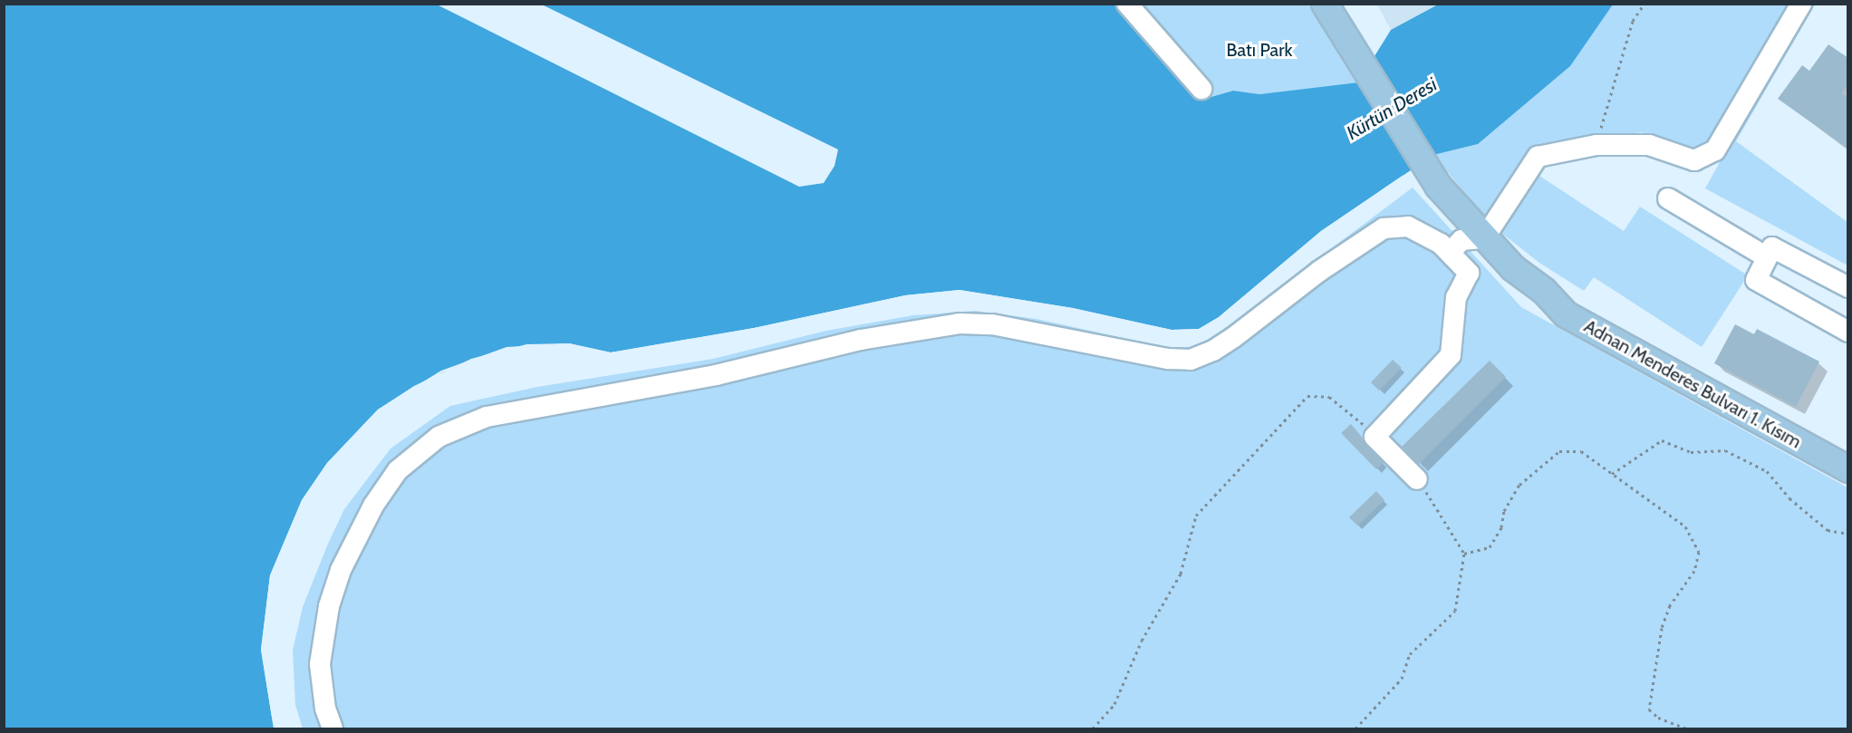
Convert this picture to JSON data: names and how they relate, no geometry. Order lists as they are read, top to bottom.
{
  "streets": {
    "main road": ["Adnan Menderes Bulvarı 1. Kısım"]
  },
  "water": ["Kürtün Deresi"],
  "parks": ["Batı Park"]
}
